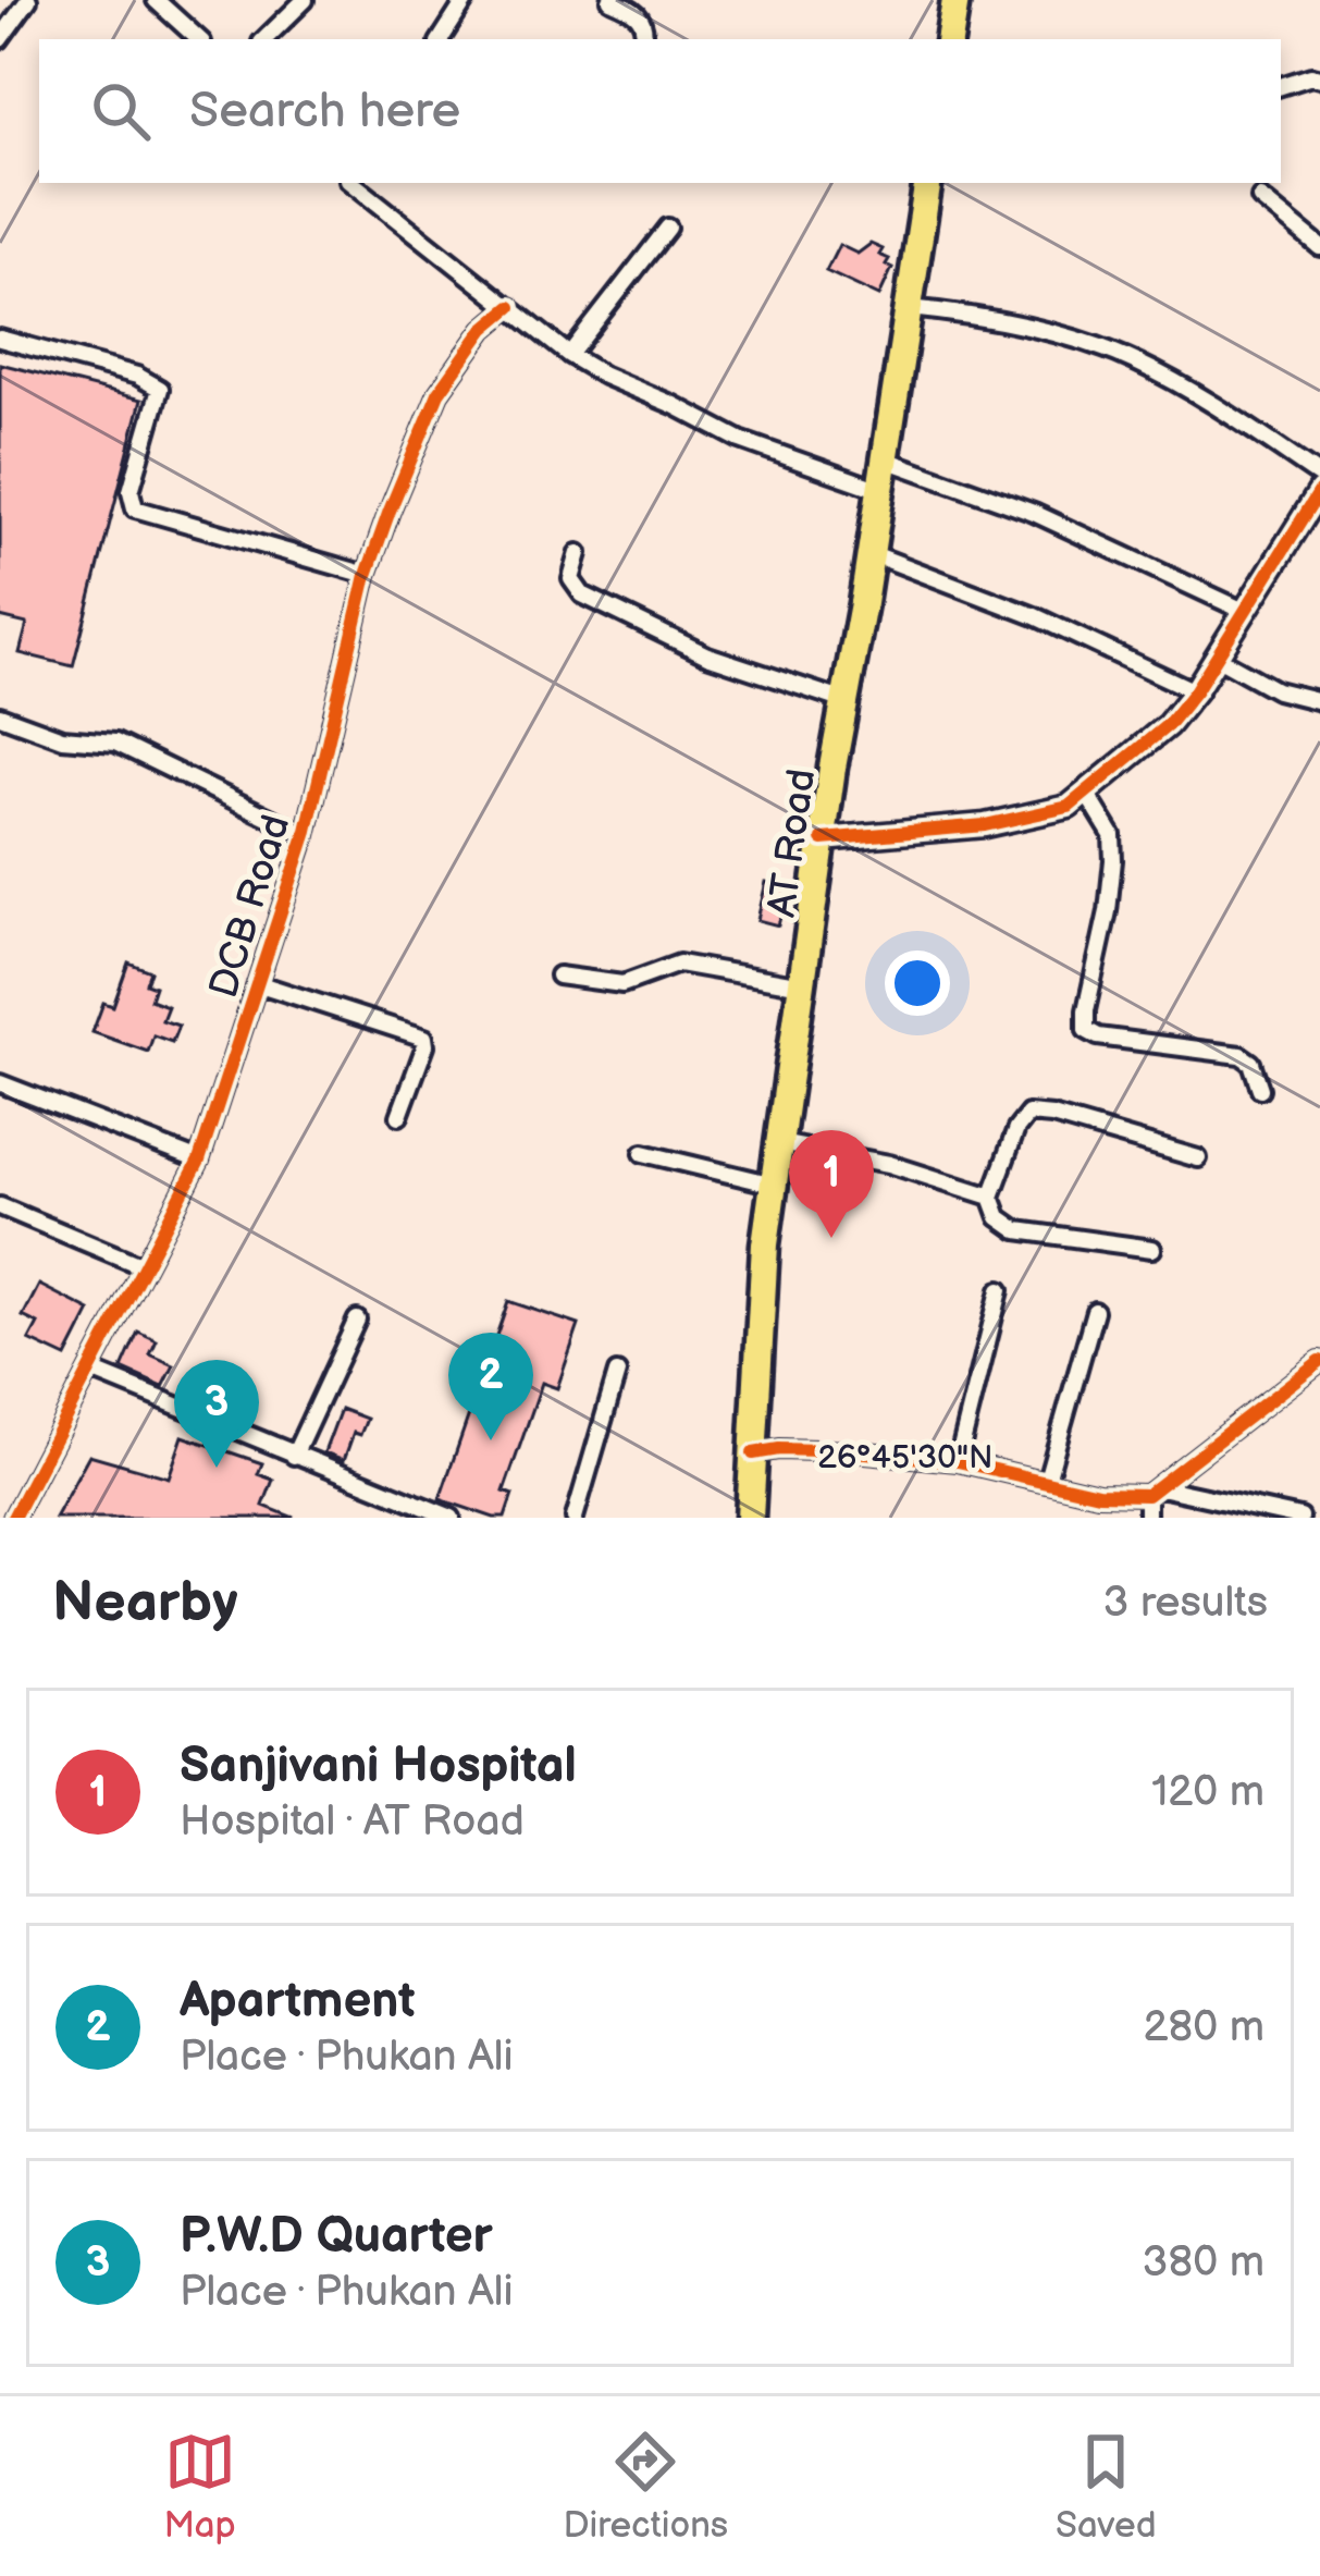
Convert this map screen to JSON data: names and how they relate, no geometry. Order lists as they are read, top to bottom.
{
  "streets": {
    "highway": ["AT Road"],
    "street": ["DCB Road"]
  },
  "page": {
    "search": "Search here",
    "pins": ["1", "2", "3"],
    "heading": ["Nearby", "3 results"],
    "list": [
      {
        "mark": "1",
        "name": "Sanjivani Hospital",
        "note": "Hospital · AT Road",
        "value": "120 m"
      },
      {
        "mark": "2",
        "name": "Apartment",
        "note": "Place · Phukan Ali",
        "value": "280 m"
      },
      {
        "mark": "3",
        "name": "P.W.D Quarter",
        "note": "Place · Phukan Ali",
        "value": "380 m"
      }
    ],
    "nav": ["Map", "Directions", "Saved"]
  },
  "coordinates": ["26°45'30\"N"]
}
